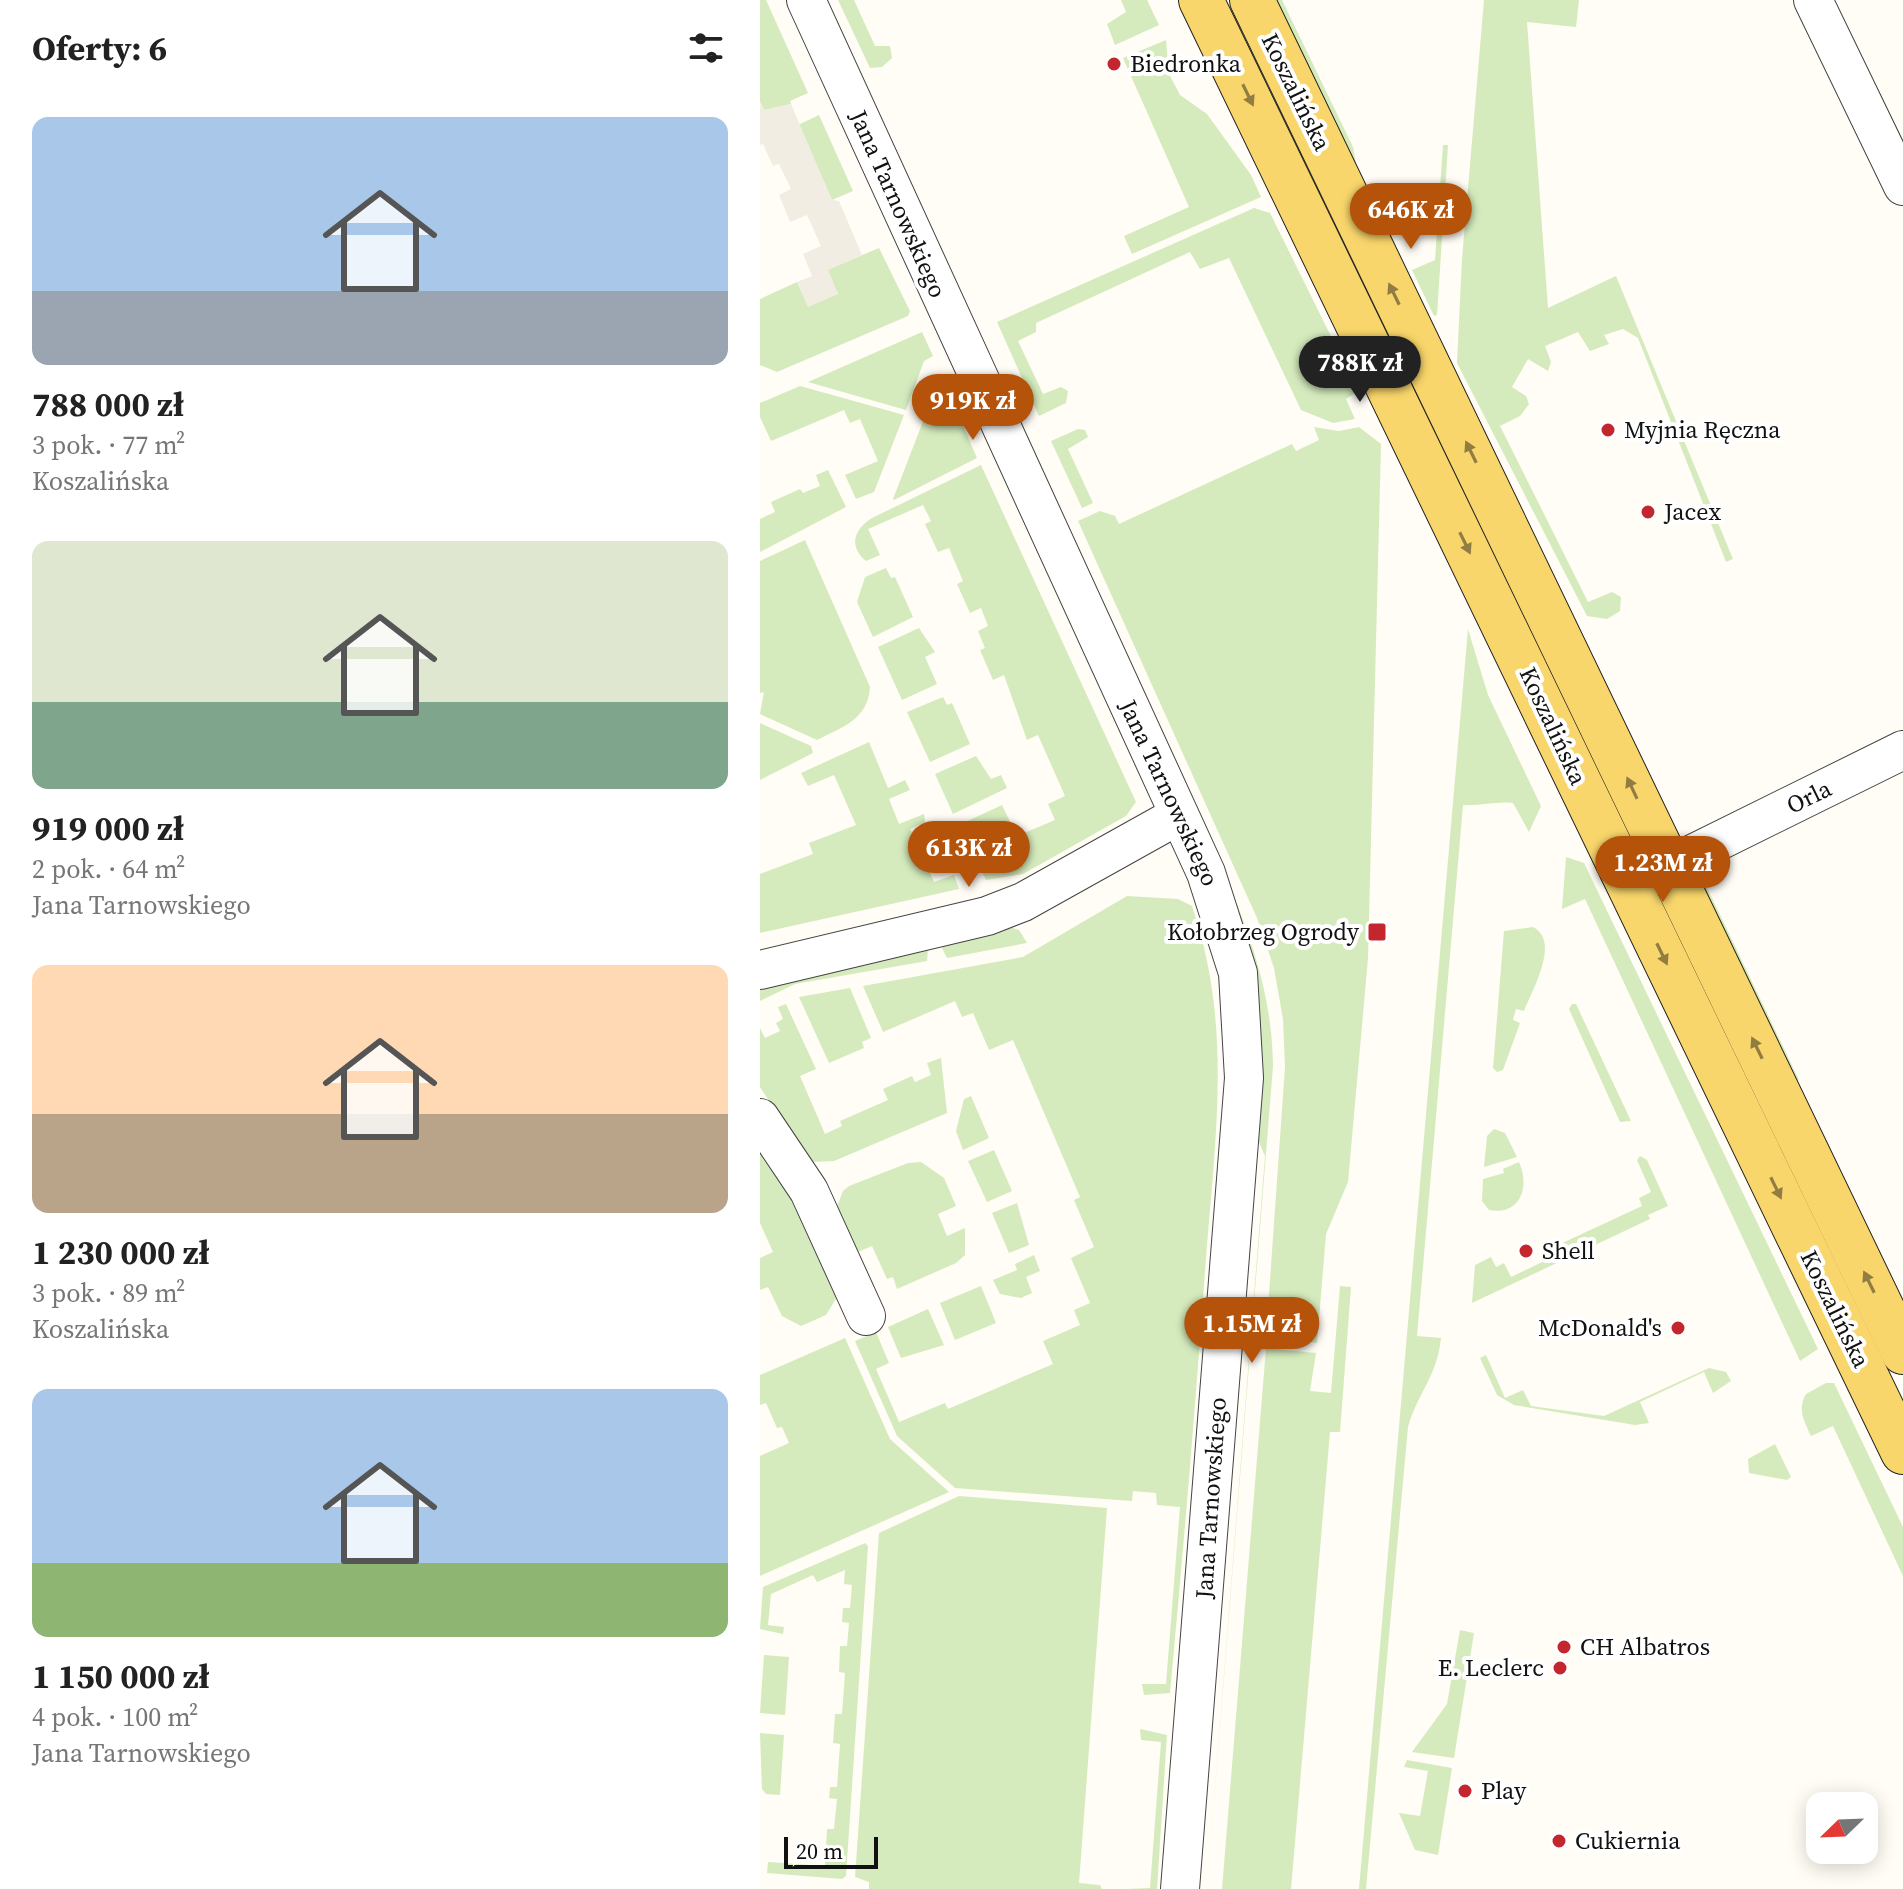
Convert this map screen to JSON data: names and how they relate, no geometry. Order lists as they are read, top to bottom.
{
  "streets": {
    "main road": ["Koszalińska"],
    "street": ["Jana Tarnowskiego", "Orla"]
  },
  "crossings": [
    ["Koszalińska", "Orla"]
  ],
  "places": {
    "other": [
      "Biedronka",
      "Myjnia Ręczna",
      "Jacex",
      "Shell",
      "McDonald's",
      "CH Albatros",
      "E. Leclerc",
      "Play",
      "Cukiernia"
    ],
    "transit": ["Kołobrzeg Ogrody"]
  },
  "scale_bar": "20 m",
  "north": "bottom left",
  "page": {
    "heading": "Oferty: 6",
    "list": [
      {
        "name": "788 000 zł",
        "note": "3 pok. · 77 m² · Koszalińska"
      },
      {
        "name": "919 000 zł",
        "note": "2 pok. · 64 m² · Jana Tarnowskiego"
      },
      {
        "name": "1 230 000 zł",
        "note": "3 pok. · 89 m² · Koszalińska"
      },
      {
        "name": "1 150 000 zł",
        "note": "4 pok. · 100 m² · Jana Tarnowskiego"
      }
    ],
    "price": [
      "646K zł",
      "788K zł",
      "919K zł",
      "613K zł",
      "1.23M zł",
      "1.15M zł"
    ],
    "scale": "20 m"
  }
}
